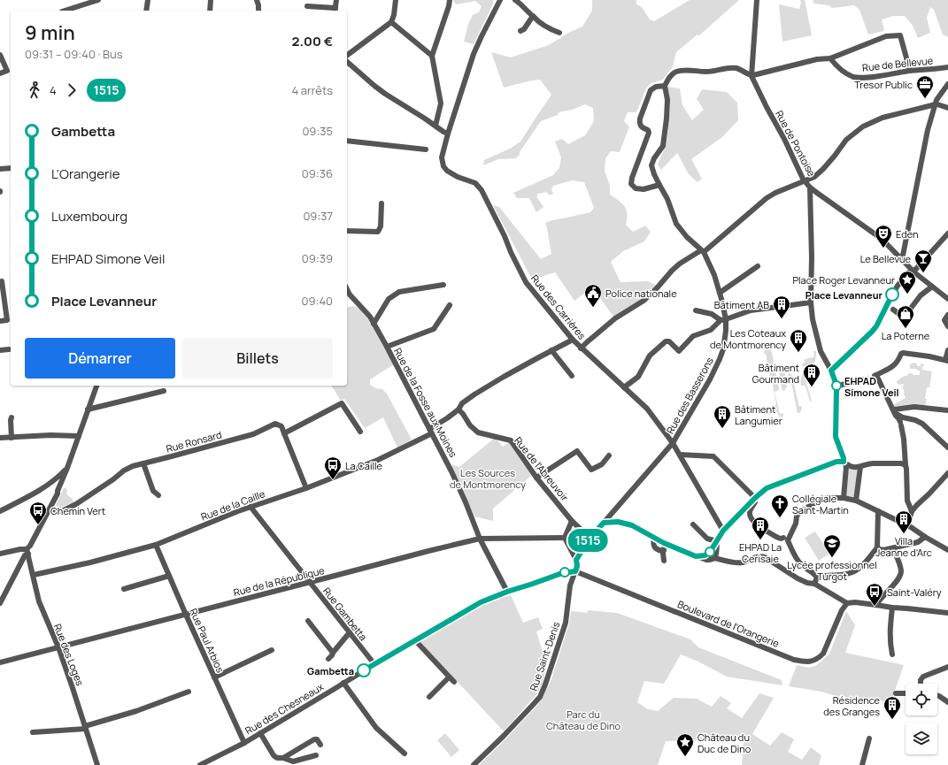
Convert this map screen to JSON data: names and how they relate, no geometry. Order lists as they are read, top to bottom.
{
  "streets": {
    "street": [
      "Rue de Bellevue",
      "Rue de Pontoise",
      "Rue des Carrières",
      "Rue des Basserons",
      "Rue de la Fosse aux Moines",
      "Rue Ronsard",
      "Rue de l'Abreuvoir",
      "Rue de la Caille",
      "Rue de la République",
      "Rue Gambetta",
      "Boulevard de l'Orangerie",
      "Rue Paul Arbios",
      "Rue des Loges",
      "Rue Saint-Denis",
      "Rue des Chesneaux"
    ]
  },
  "crossings": [
    ["Rue des Carrières", "Rue des Basserons"],
    ["Rue des Carrières", "Rue de la Caille"],
    ["Rue des Basserons", "Rue de l'Abreuvoir"],
    ["Rue de la Fosse aux Moines", "Rue de la Caille"],
    ["Rue de la Fosse aux Moines", "Rue de la République"],
    ["Rue de la Fosse aux Moines", "Rue des Chesneaux"],
    ["Rue de l'Abreuvoir", "Rue de la Caille"],
    ["Rue de la Caille", "Rue Gambetta"],
    ["Rue de la Caille", "Rue Paul Arbios"],
    ["Rue de la Caille", "Rue des Loges"],
    ["Rue de la République", "Rue Gambetta"],
    ["Rue de la République", "Rue Paul Arbios"],
    ["Rue de la République", "Rue des Loges"],
    ["Rue Gambetta", "Rue des Chesneaux"],
    ["Boulevard de l'Orangerie", "Rue Saint-Denis"],
    ["Boulevard de l'Orangerie", "Rue des Chesneaux"],
    ["Rue Paul Arbios", "Rue des Chesneaux"],
    ["Rue Saint-Denis", "Rue des Chesneaux"]
  ],
  "parks": ["Les Sources de Montmorency", "Parc du Château de Dino"],
  "places": {
    "office": ["Tresor Public"],
    "theatre": ["Eden"],
    "bar": ["Le Bellevue"],
    "other": ["Place Levanneur", "EHPAD Simone Veil", "Gambetta"],
    "place": ["Place Roger Levanneur", "Château du Duc de Dino"],
    "public building": ["Police nationale"],
    "building": [
      "Bâtiment AB",
      "Les Coteaux de Montmorency",
      "Bâtiment Gourmand",
      "Bâtiment Langumier",
      "Villa Jeanne d'Arc",
      "EHPAD La Cerisaie",
      "Résidence des Granges"
    ],
    "shop": ["La Poterne"],
    "bus stop": ["La Caille", "Chemin Vert", "Saint-Valéry"],
    "church": ["Collégiale Saint-Martin"],
    "school or university": ["Lycée professionnel Turgot"]
  },
  "lines": ["bus line 1515"],
  "page": {
    "on_map": "1515",
    "heading": ["9 min", "09:31 – 09:40 · Bus", "2.00 €"],
    "legs": ["4", "1515", "4 arrêts"],
    "list": [
      {
        "name": "Gambetta",
        "value": "09:35"
      },
      {
        "name": "L'Orangerie",
        "value": "09:36"
      },
      {
        "name": "Luxembourg",
        "value": "09:37"
      },
      {
        "name": "EHPAD Simone Veil",
        "value": "09:39"
      },
      {
        "name": "Place Levanneur",
        "value": "09:40"
      }
    ],
    "buttons": ["Démarrer", "Billets"]
  }
}
